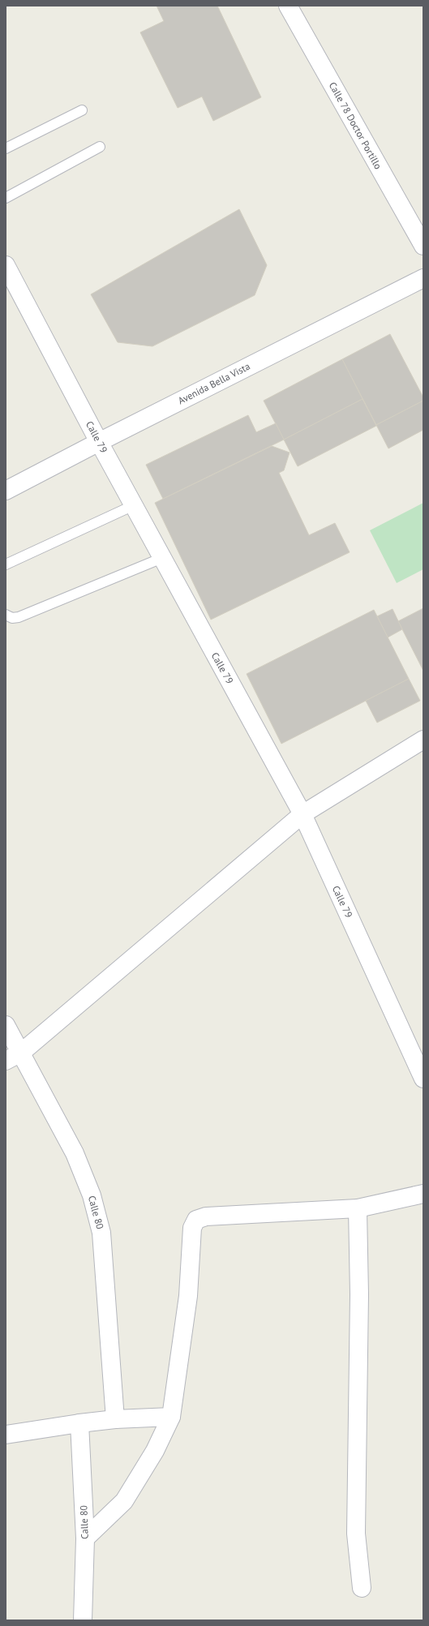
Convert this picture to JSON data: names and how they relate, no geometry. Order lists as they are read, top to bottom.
{
  "streets": {
    "street": [
      "Calle 78 Doctor Portillo",
      "Avenida Bella Vista",
      "Calle 79",
      "Calle 80"
    ]
  },
  "crossings": [
    ["Avenida Bella Vista", "Calle 79"]
  ]
}
